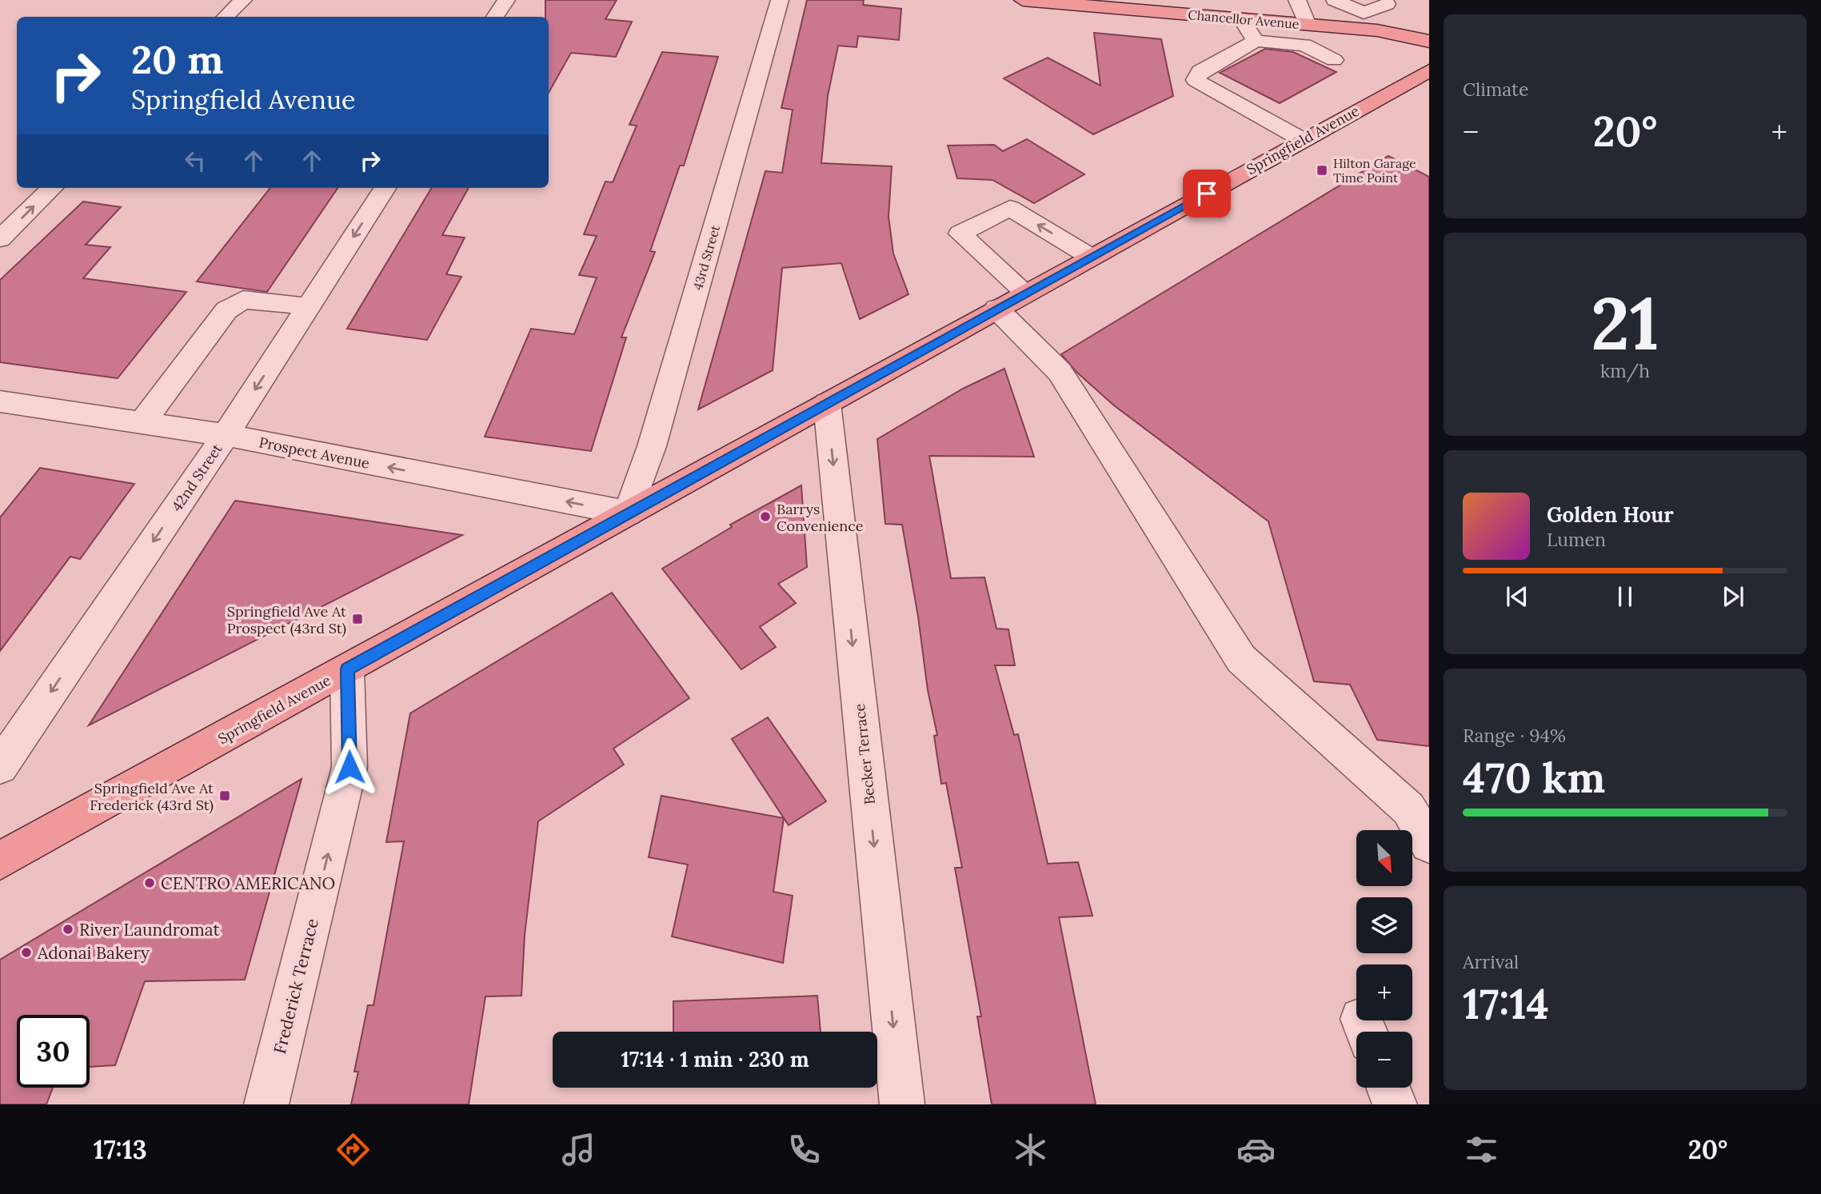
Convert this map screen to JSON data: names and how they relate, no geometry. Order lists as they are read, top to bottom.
{
  "streets": {
    "main road": ["Chancellor Avenue", "Springfield Avenue"],
    "street": [
      "43rd Street",
      "Prospect Avenue",
      "42nd Street",
      "Becker Terrace",
      "Frederick Terrace"
    ]
  },
  "crossings": [
    ["Springfield Avenue", "43rd Street"],
    ["Springfield Avenue", "Prospect Avenue"],
    ["Springfield Avenue", "Becker Terrace"],
    ["Springfield Avenue", "Frederick Terrace"],
    ["43rd Street", "Prospect Avenue"],
    ["Prospect Avenue", "42nd Street"]
  ],
  "one_way": [
    "Prospect Avenue",
    "42nd Street",
    "Becker Terrace",
    "Frederick Terrace"
  ],
  "places": {
    "transit": ["Hilton Garage Time Point", "Springfield Ave At Prospect (43rd St)", "Springfield Ave At Frederick (43rd St)"],
    "other": [
      "Barrys Convenience",
      "CENTRO AMERICANO",
      "River Laundromat",
      "Adonai Bakery"
    ]
  },
  "north": "bottom right",
  "page": {
    "tile": [
      "Climate",
      ["21", "km/h"],
      ["Range · 94%", "470 km"],
      ["Arrival", "17:14"]
    ],
    "turn": ["20 m", "Springfield Avenue"],
    "heat": ["−", "20°", "+"],
    "song": ["Golden Hour", "Lumen"],
    "map_buttons": ["+", "−"],
    "limit": "30",
    "trip": "17:14 · 1 min · 230 m",
    "tabs": ["17:13", "20°"]
  }
}
